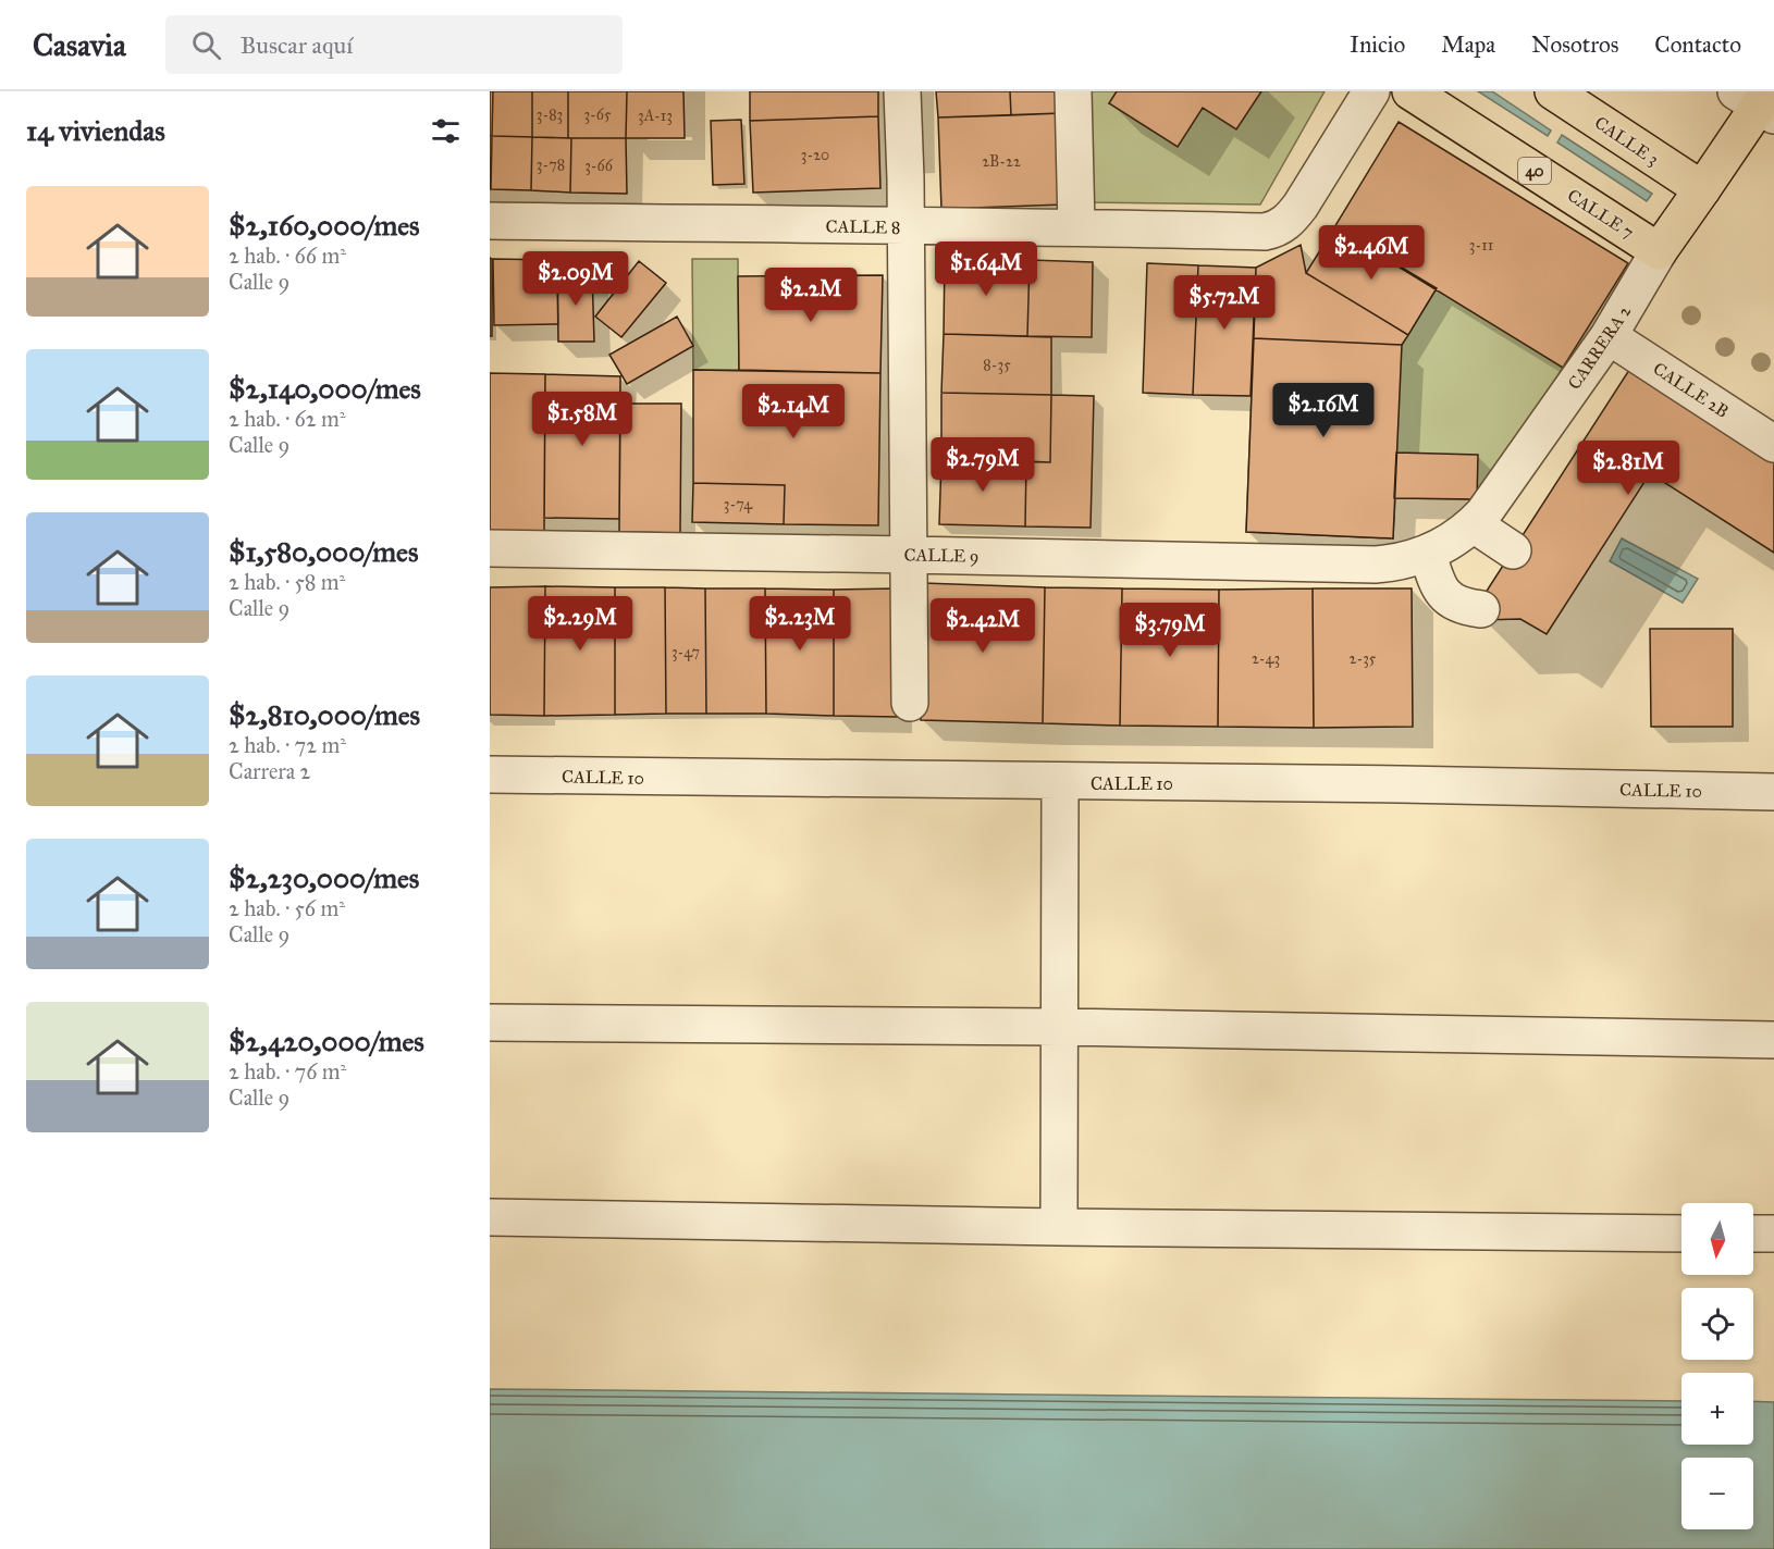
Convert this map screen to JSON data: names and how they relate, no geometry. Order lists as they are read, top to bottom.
{
  "streets": {
    "main road": [
      "CALLE 3",
      "40",
      "CALLE 7",
      "CARRERA 2"
    ],
    "street": [
      "CALLE 8",
      "CALLE 2B",
      "CALLE 9",
      "CALLE 10"
    ]
  },
  "crossings": [
    ["CALLE 3", "CARRERA 2"],
    ["CALLE 7", "CARRERA 2"],
    ["CARRERA 2", "CALLE 2B"],
    ["CARRERA 2", "CALLE 9"]
  ],
  "house_numbers": [
    "3-83",
    "3-65",
    "3A-13",
    "3-20",
    "2B-22",
    "3-78",
    "3-66",
    "3-11",
    "8-35",
    "3-74",
    "3-47",
    "2-43",
    "2-35"
  ],
  "north": "bottom",
  "page": {
    "header": "Casavia",
    "search": "Buscar aquí",
    "nav": [
      "Inicio",
      "Mapa",
      "Nosotros",
      "Contacto"
    ],
    "heading": "14 viviendas",
    "list": [
      {
        "name": "$2,160,000/mes",
        "note": "2 hab. · 66 m² · Calle 9"
      },
      {
        "name": "$2,140,000/mes",
        "note": "2 hab. · 62 m² · Calle 9"
      },
      {
        "name": "$1,580,000/mes",
        "note": "2 hab. · 58 m² · Calle 9"
      },
      {
        "name": "$2,810,000/mes",
        "note": "2 hab. · 72 m² · Carrera 2"
      },
      {
        "name": "$2,230,000/mes",
        "note": "2 hab. · 56 m² · Calle 9"
      },
      {
        "name": "$2,420,000/mes",
        "note": "2 hab. · 76 m² · Calle 9"
      }
    ],
    "price": [
      "$2.46M",
      "$1.64M",
      "$2.09M",
      "$2.2M",
      "$5.72M",
      "$2.16M",
      "$2.14M",
      "$1.58M",
      "$2.79M",
      "$2.81M",
      "$2.29M",
      "$2.23M",
      "$2.42M",
      "$3.79M"
    ],
    "map_buttons": ["+", "−"]
  }
}
